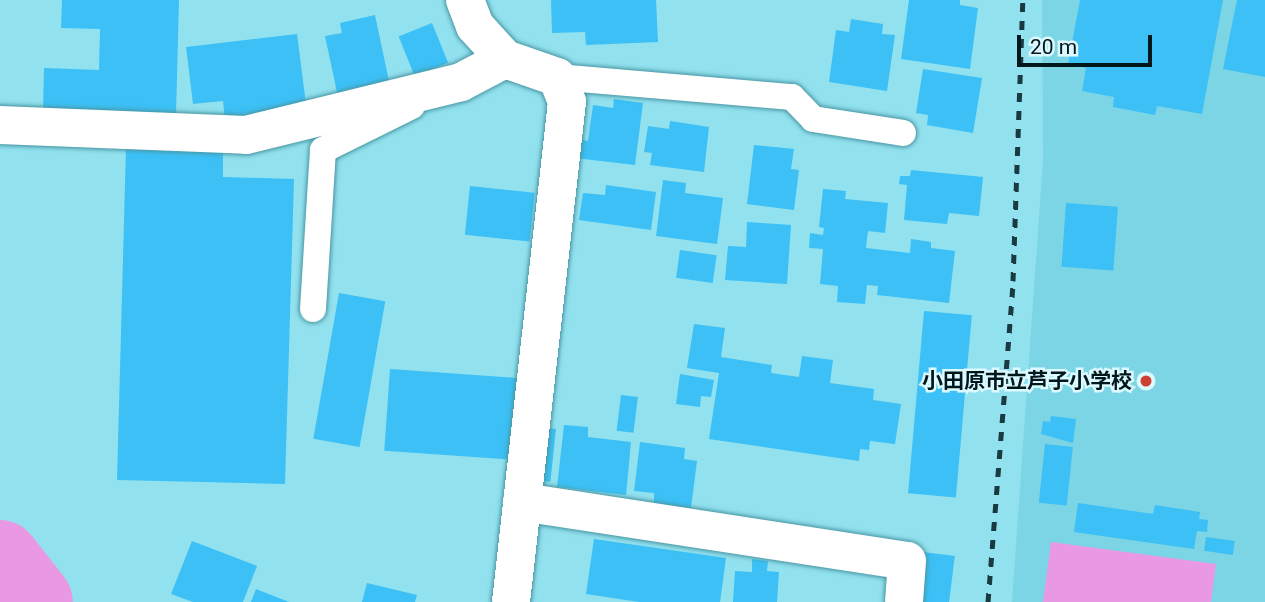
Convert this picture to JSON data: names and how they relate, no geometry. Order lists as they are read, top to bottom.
{
  "places": ["小田原市立芦子小学校"],
  "scale_bar": "20 m"
}
